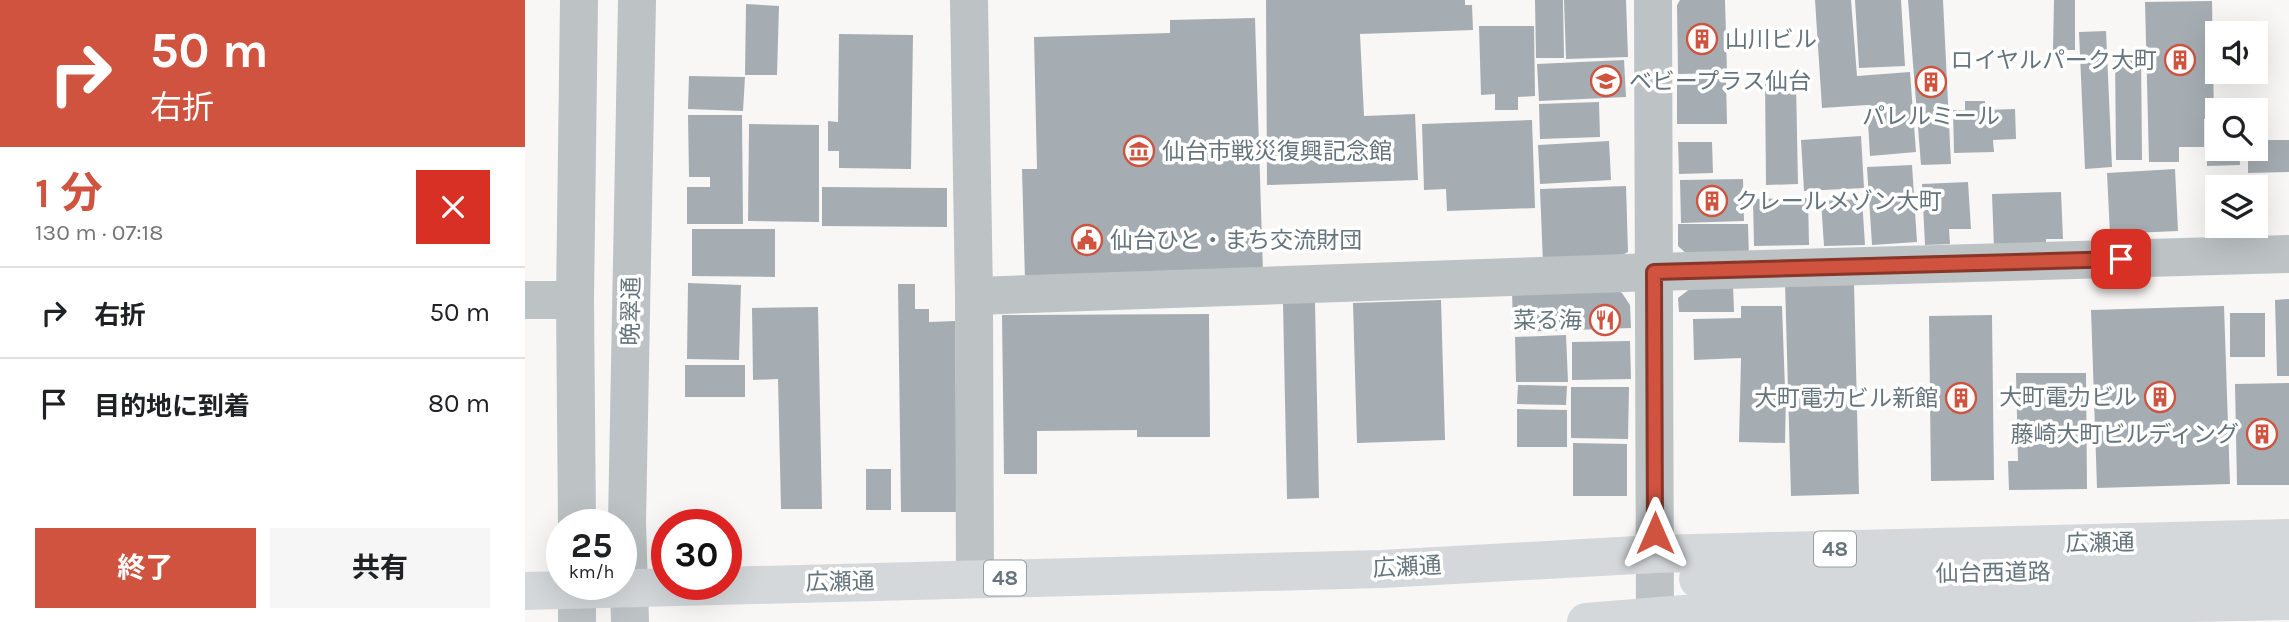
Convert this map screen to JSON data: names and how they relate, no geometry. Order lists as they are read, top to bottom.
{
  "streets": {
    "highway": ["広瀬通", "48", "仙台西道路"],
    "street": ["晩翠通"]
  },
  "crossings": [
    ["晩翠通", "広瀬通"],
    ["広瀬通", "48"],
    ["48", "仙台西道路"]
  ],
  "places": {
    "building": [
      "山川ビル",
      "ロイヤルパーク大町",
      "パレルミール",
      "クレールメゾン大町",
      "大町電力ビル",
      "大町電力ビル新館",
      "藤崎大町ビルディング"
    ],
    "school or university": ["ベビープラス仙台"],
    "museum": ["仙台市戦災復興記念館"],
    "public building": ["仙台ひと・まち交流財団"],
    "restaurant": ["菜る海"]
  },
  "page": {
    "turn": ["50 m", "右折"],
    "heading": ["1 分", "130 m · 07:18"],
    "list": [
      {
        "name": "右折",
        "value": "50 m"
      },
      {
        "name": "目的地に到着",
        "value": "80 m"
      }
    ],
    "speed": "25 km/h",
    "limit": "30",
    "buttons": ["終了", "共有"]
  }
}
